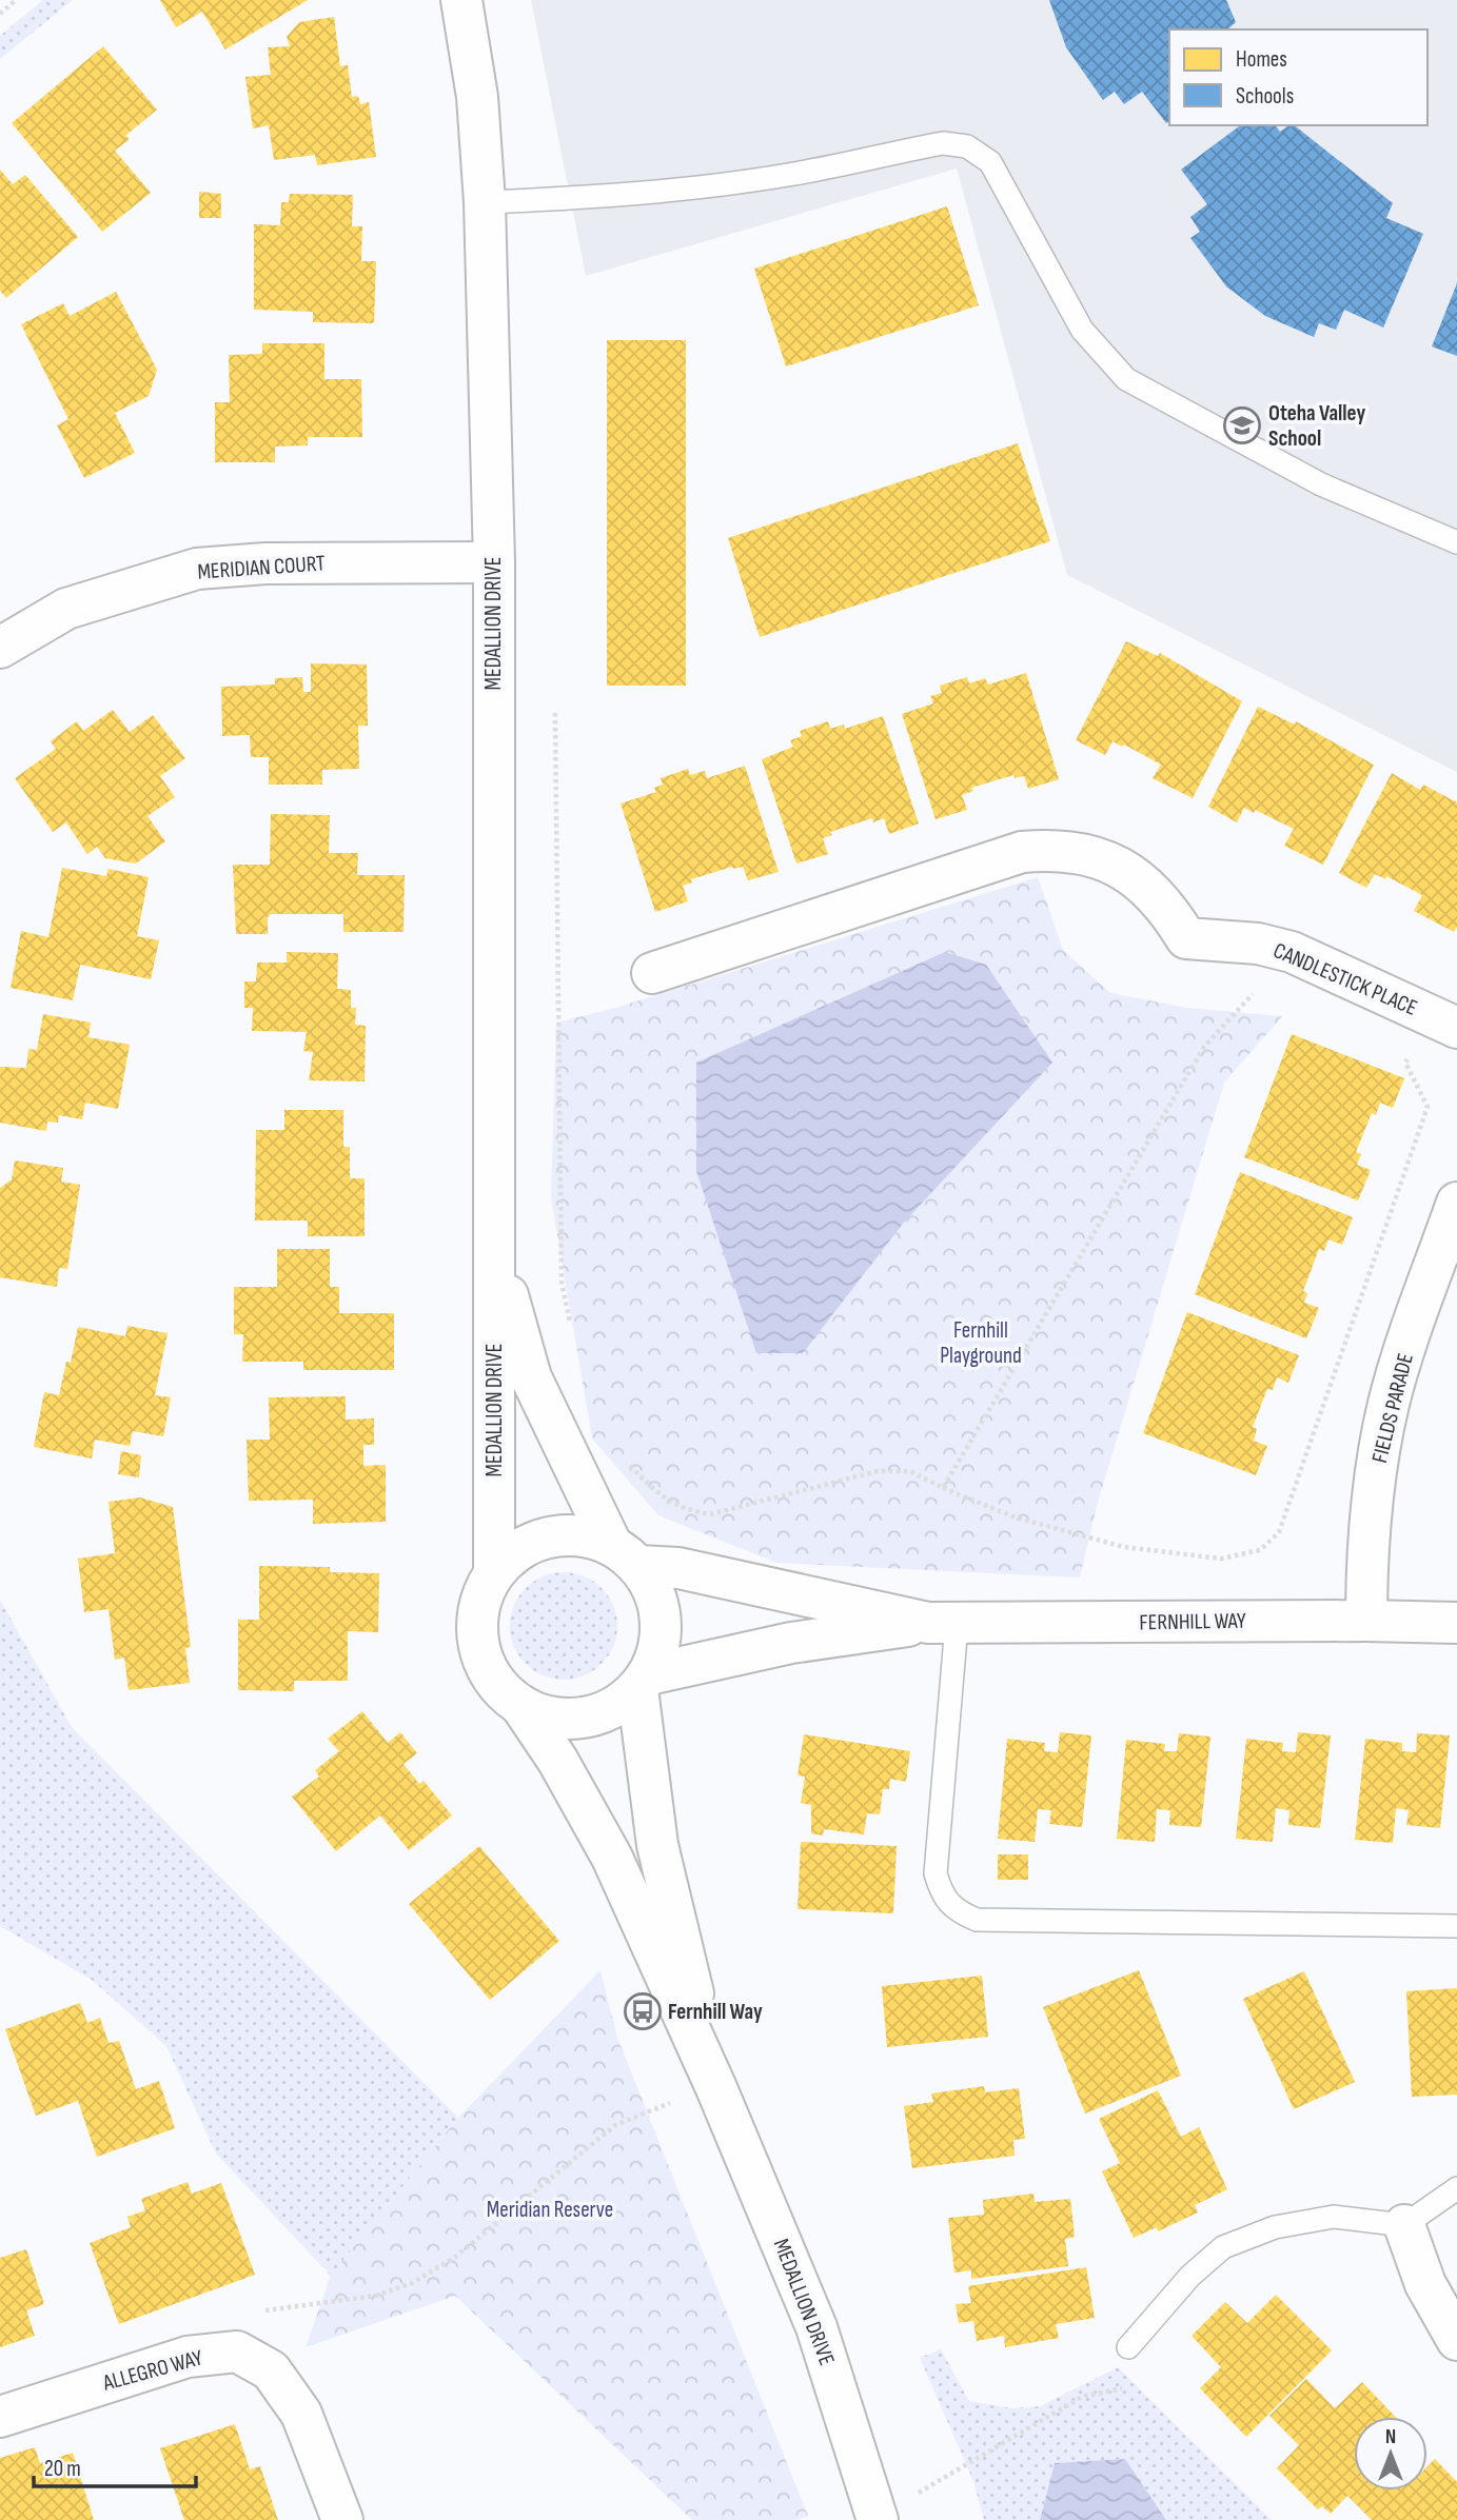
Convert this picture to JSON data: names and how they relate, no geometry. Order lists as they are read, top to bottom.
{
  "streets": {
    "street": [
      "MERIDIAN COURT",
      "MEDALLION DRIVE",
      "CANDLESTICK PLACE",
      "FIELDS PARADE",
      "FERNHILL WAY",
      "ALLEGRO WAY"
    ]
  },
  "crossings": [
    ["MERIDIAN COURT", "MEDALLION DRIVE"],
    ["MEDALLION DRIVE", "FERNHILL WAY"],
    ["FIELDS PARADE", "FERNHILL WAY"]
  ],
  "parks": ["Fernhill Playground", "Meridian Reserve"],
  "places": {
    "school or university": ["Oteha Valley School"],
    "bus stop": ["Fernhill Way"]
  },
  "legend": ["Homes", "Schools"],
  "scale_bar": "20 m",
  "north": "top"
}
